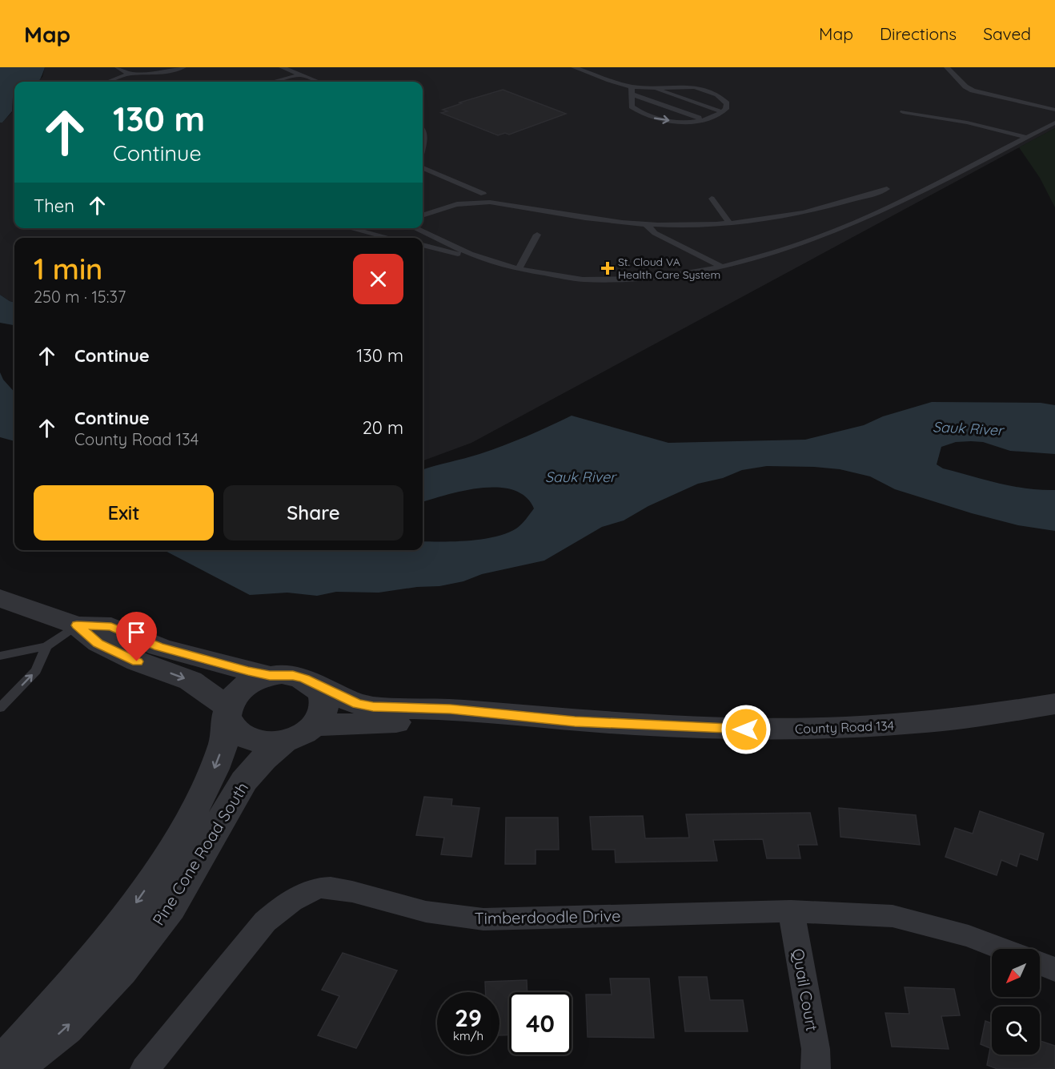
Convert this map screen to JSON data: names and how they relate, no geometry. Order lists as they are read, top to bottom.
{
  "streets": {
    "street": [
      "County Road 134",
      "Pine Cone Road South",
      "Timberdoodle Drive",
      "Quail Court"
    ]
  },
  "crossings": [
    ["County Road 134", "Pine Cone Road South"],
    ["Timberdoodle Drive", "Quail Court"]
  ],
  "water": ["Sauk River"],
  "places": {
    "health": ["St. Cloud VA Health Care System"]
  },
  "north": "bottom left",
  "page": {
    "header": "Map",
    "nav": ["Map", "Directions", "Saved"],
    "turn": ["130 m", "Continue"],
    "then": "Then",
    "heading": ["1 min", "250 m · 15:37"],
    "list": [
      {
        "name": "Continue",
        "value": "130 m"
      },
      {
        "name": "Continue",
        "note": "County Road 134",
        "value": "20 m"
      }
    ],
    "buttons": ["Exit", "Share"],
    "speed": "29 km/h",
    "limit": "40"
  }
}
